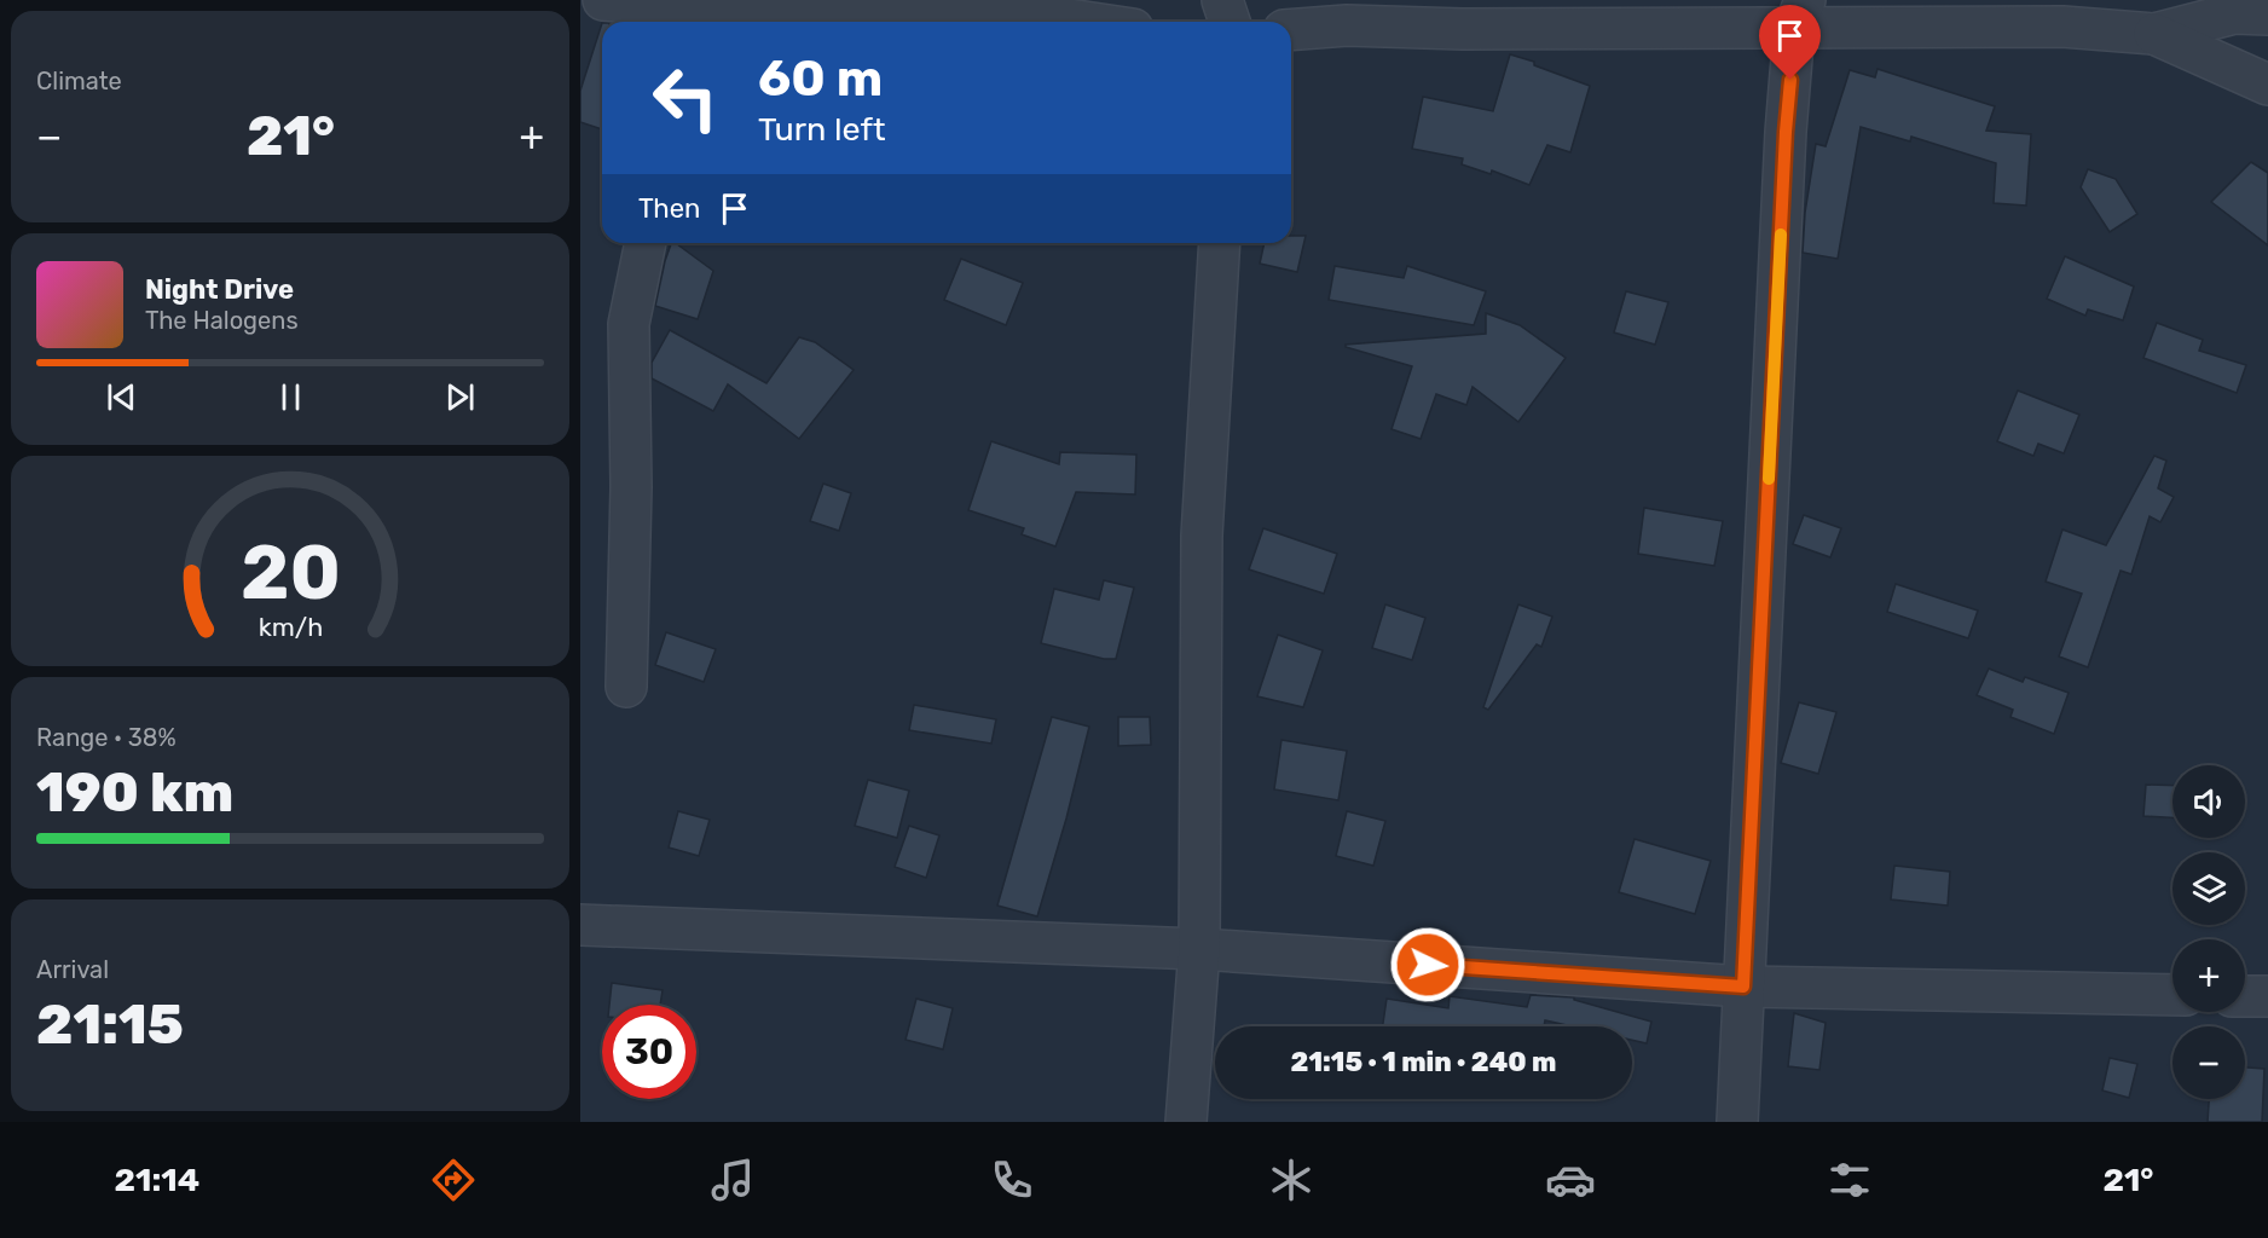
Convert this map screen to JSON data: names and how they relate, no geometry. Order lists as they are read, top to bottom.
{
  "page": {
    "tile": [
      "Climate",
      ["Range · 38%", "190 km"],
      ["Arrival", "21:15"]
    ],
    "turn": ["60 m", "Turn left"],
    "heat": ["−", "21°", "+"],
    "then": "Then",
    "song": ["Night Drive", "The Halogens"],
    "map_buttons": ["+", "−"],
    "limit": "30",
    "trip": "21:15 · 1 min · 240 m",
    "tabs": ["21:14", "21°"],
    "gauge": ["20", "km/h"]
  }
}
